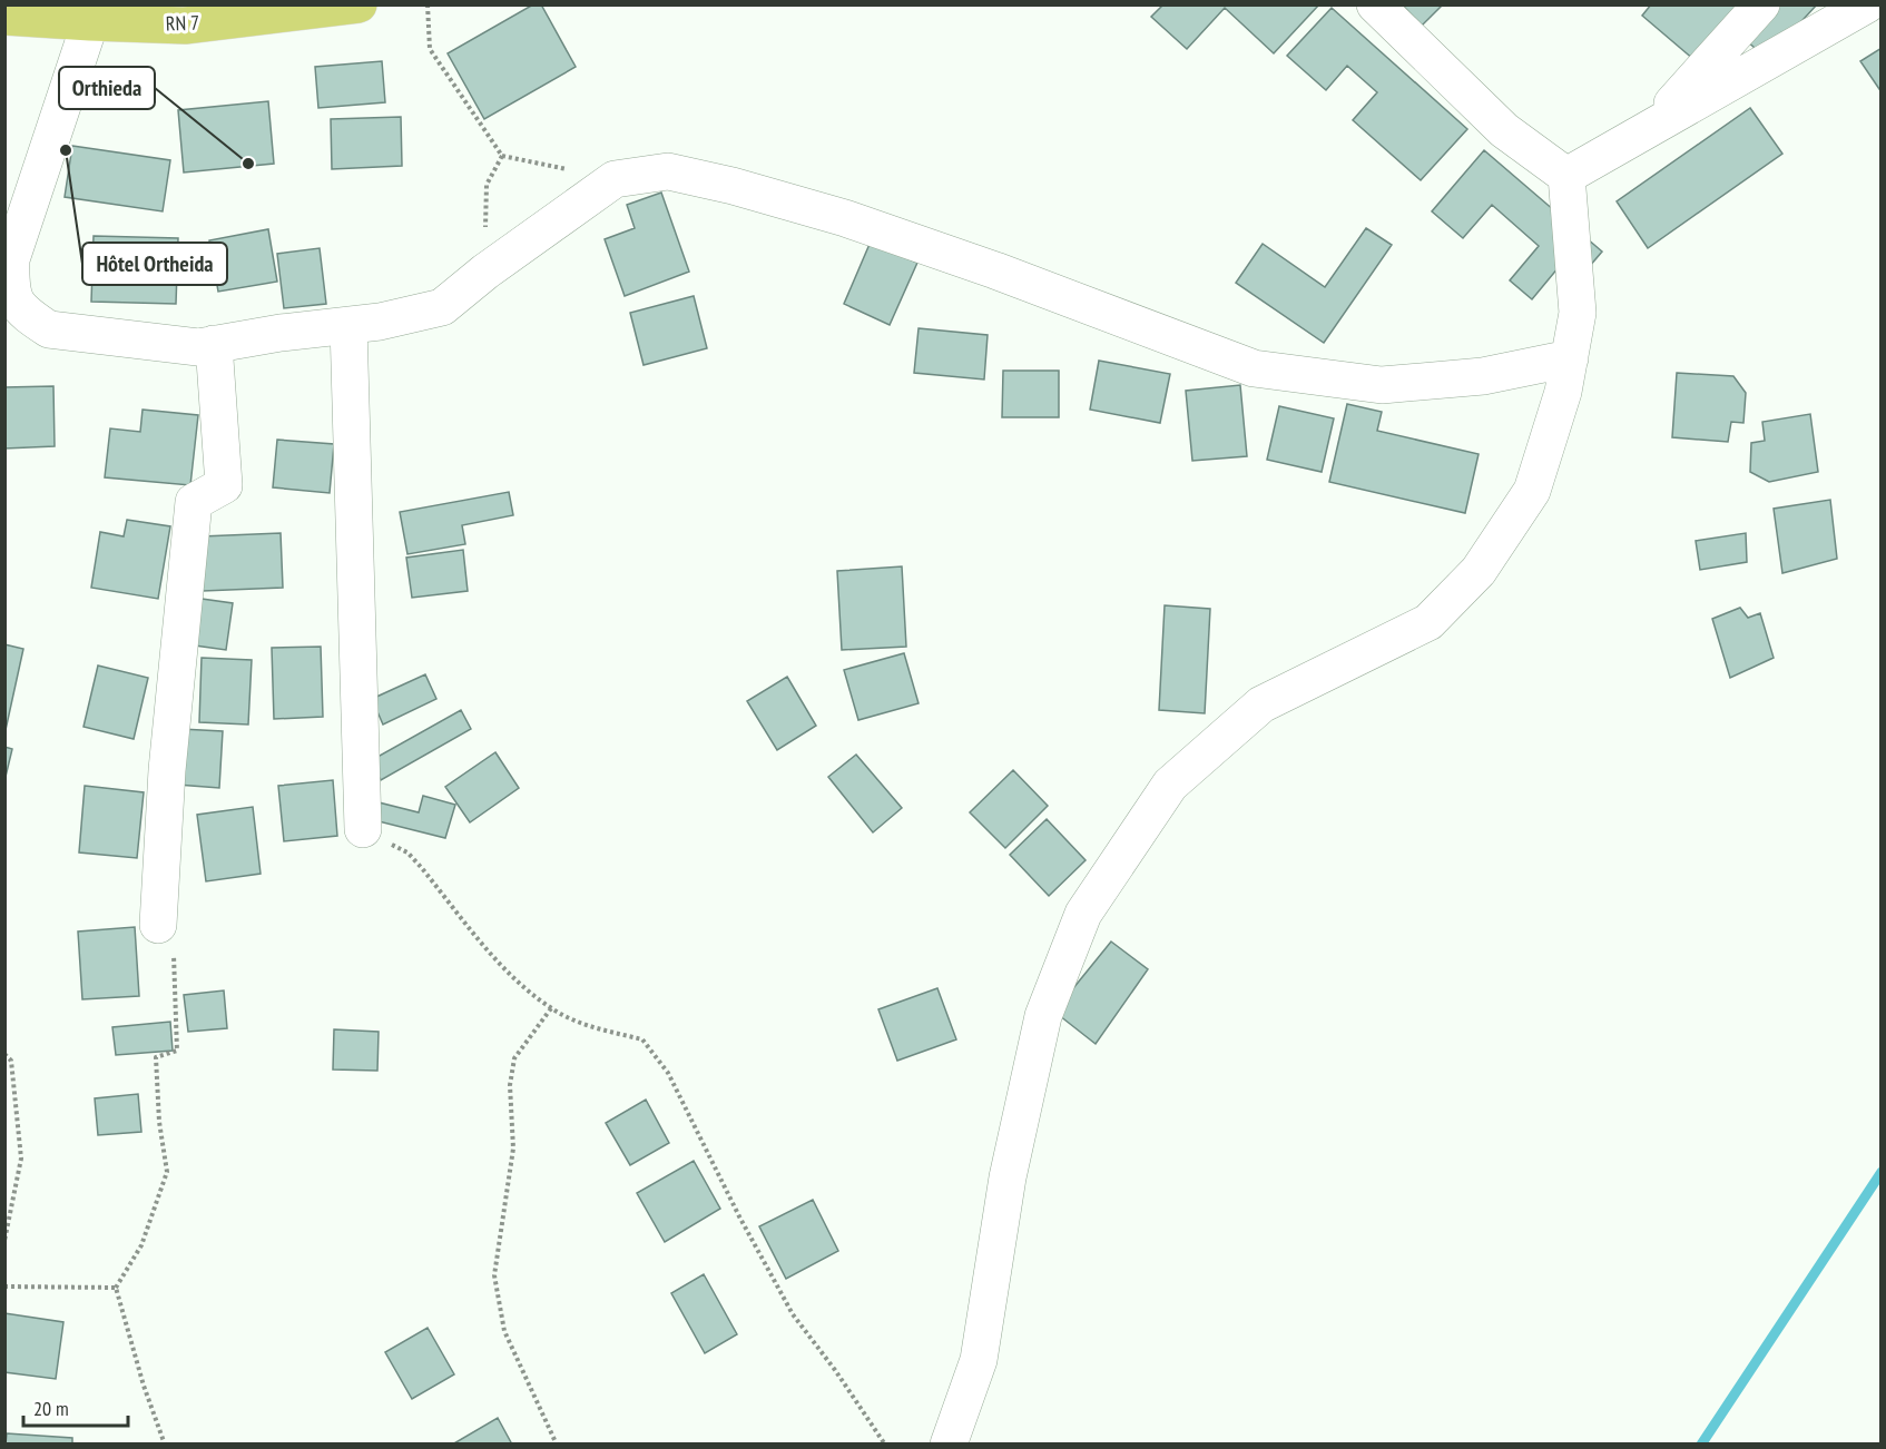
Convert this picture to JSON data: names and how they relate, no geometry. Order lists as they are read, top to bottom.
{
  "streets": {
    "main road": ["RN 7"]
  },
  "places": ["Hôtel Ortheida", "Orthieda"],
  "scale_bar": "20 m"
}
